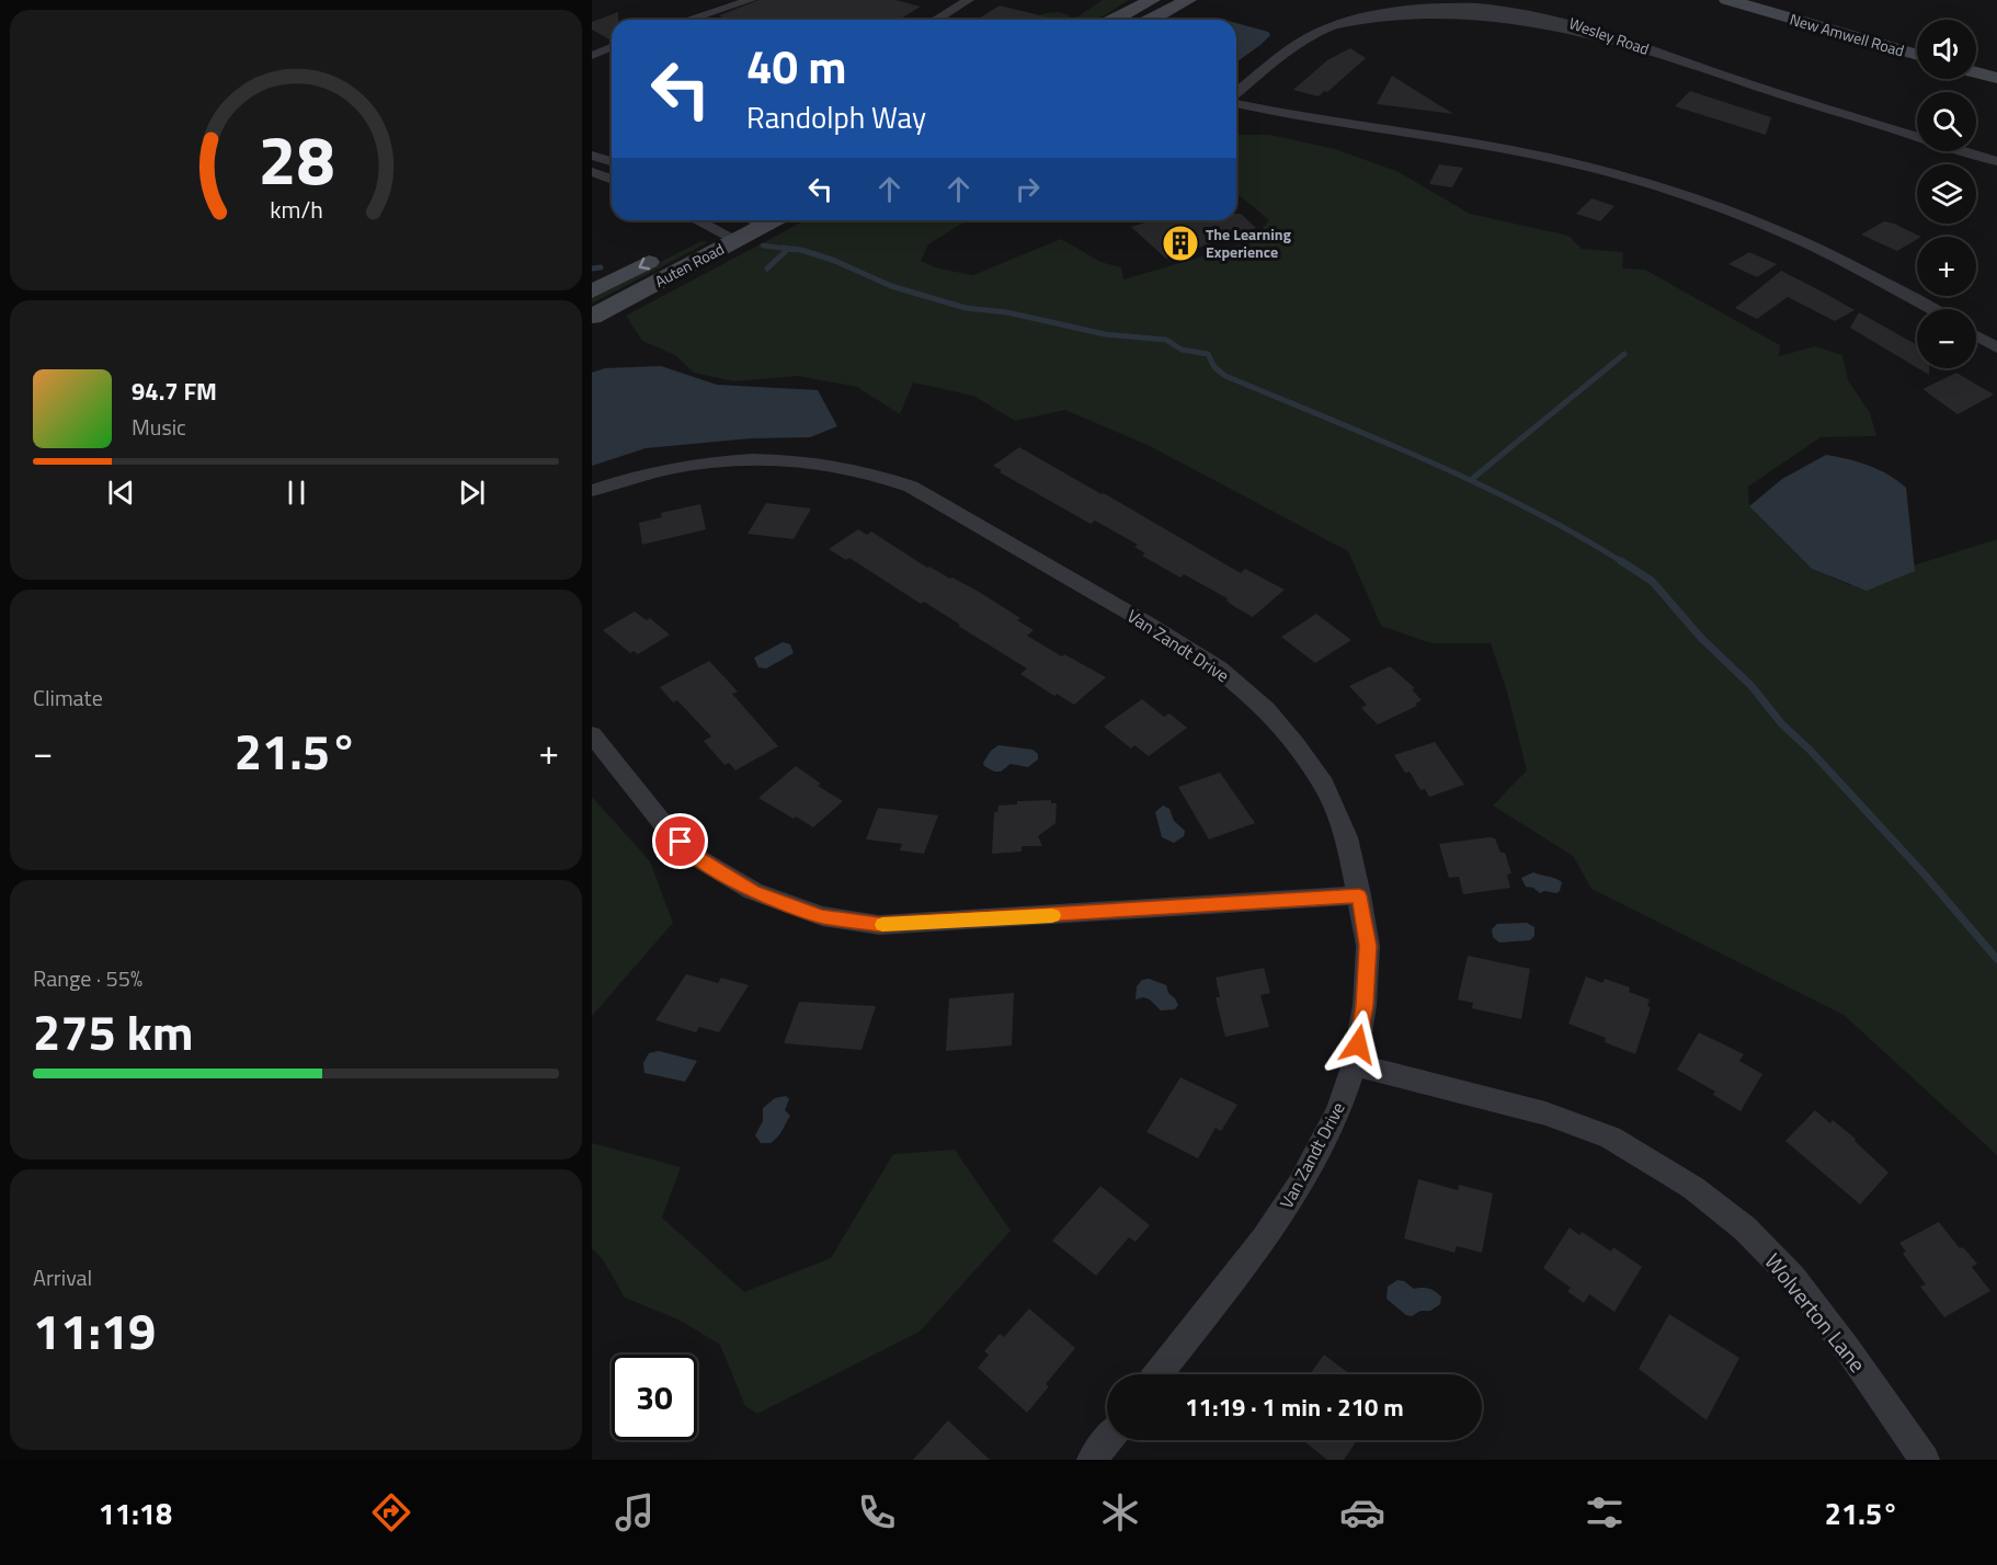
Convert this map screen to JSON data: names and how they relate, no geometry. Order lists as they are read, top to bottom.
{
  "streets": {
    "street": [
      "New Amwell Road",
      "Wesley Road",
      "Auten Road",
      "Van Zandt Drive",
      "Wolverton Lane"
    ]
  },
  "crossings": [
    ["Van Zandt Drive", "Wolverton Lane"]
  ],
  "places": {
    "building": ["The Learning Experience"]
  },
  "page": {
    "map_buttons": ["+", "−"],
    "turn": ["40 m", "Randolph Way"],
    "song": ["94.7 FM", "Music"],
    "tile": [
      "Climate",
      ["Range · 55%", "275 km"],
      ["Arrival", "11:19"]
    ],
    "heat": ["−", "21.5°", "+"],
    "limit": "30",
    "trip": "11:19 · 1 min · 210 m",
    "tabs": ["11:18", "21.5°"],
    "gauge": ["28", "km/h"]
  }
}
